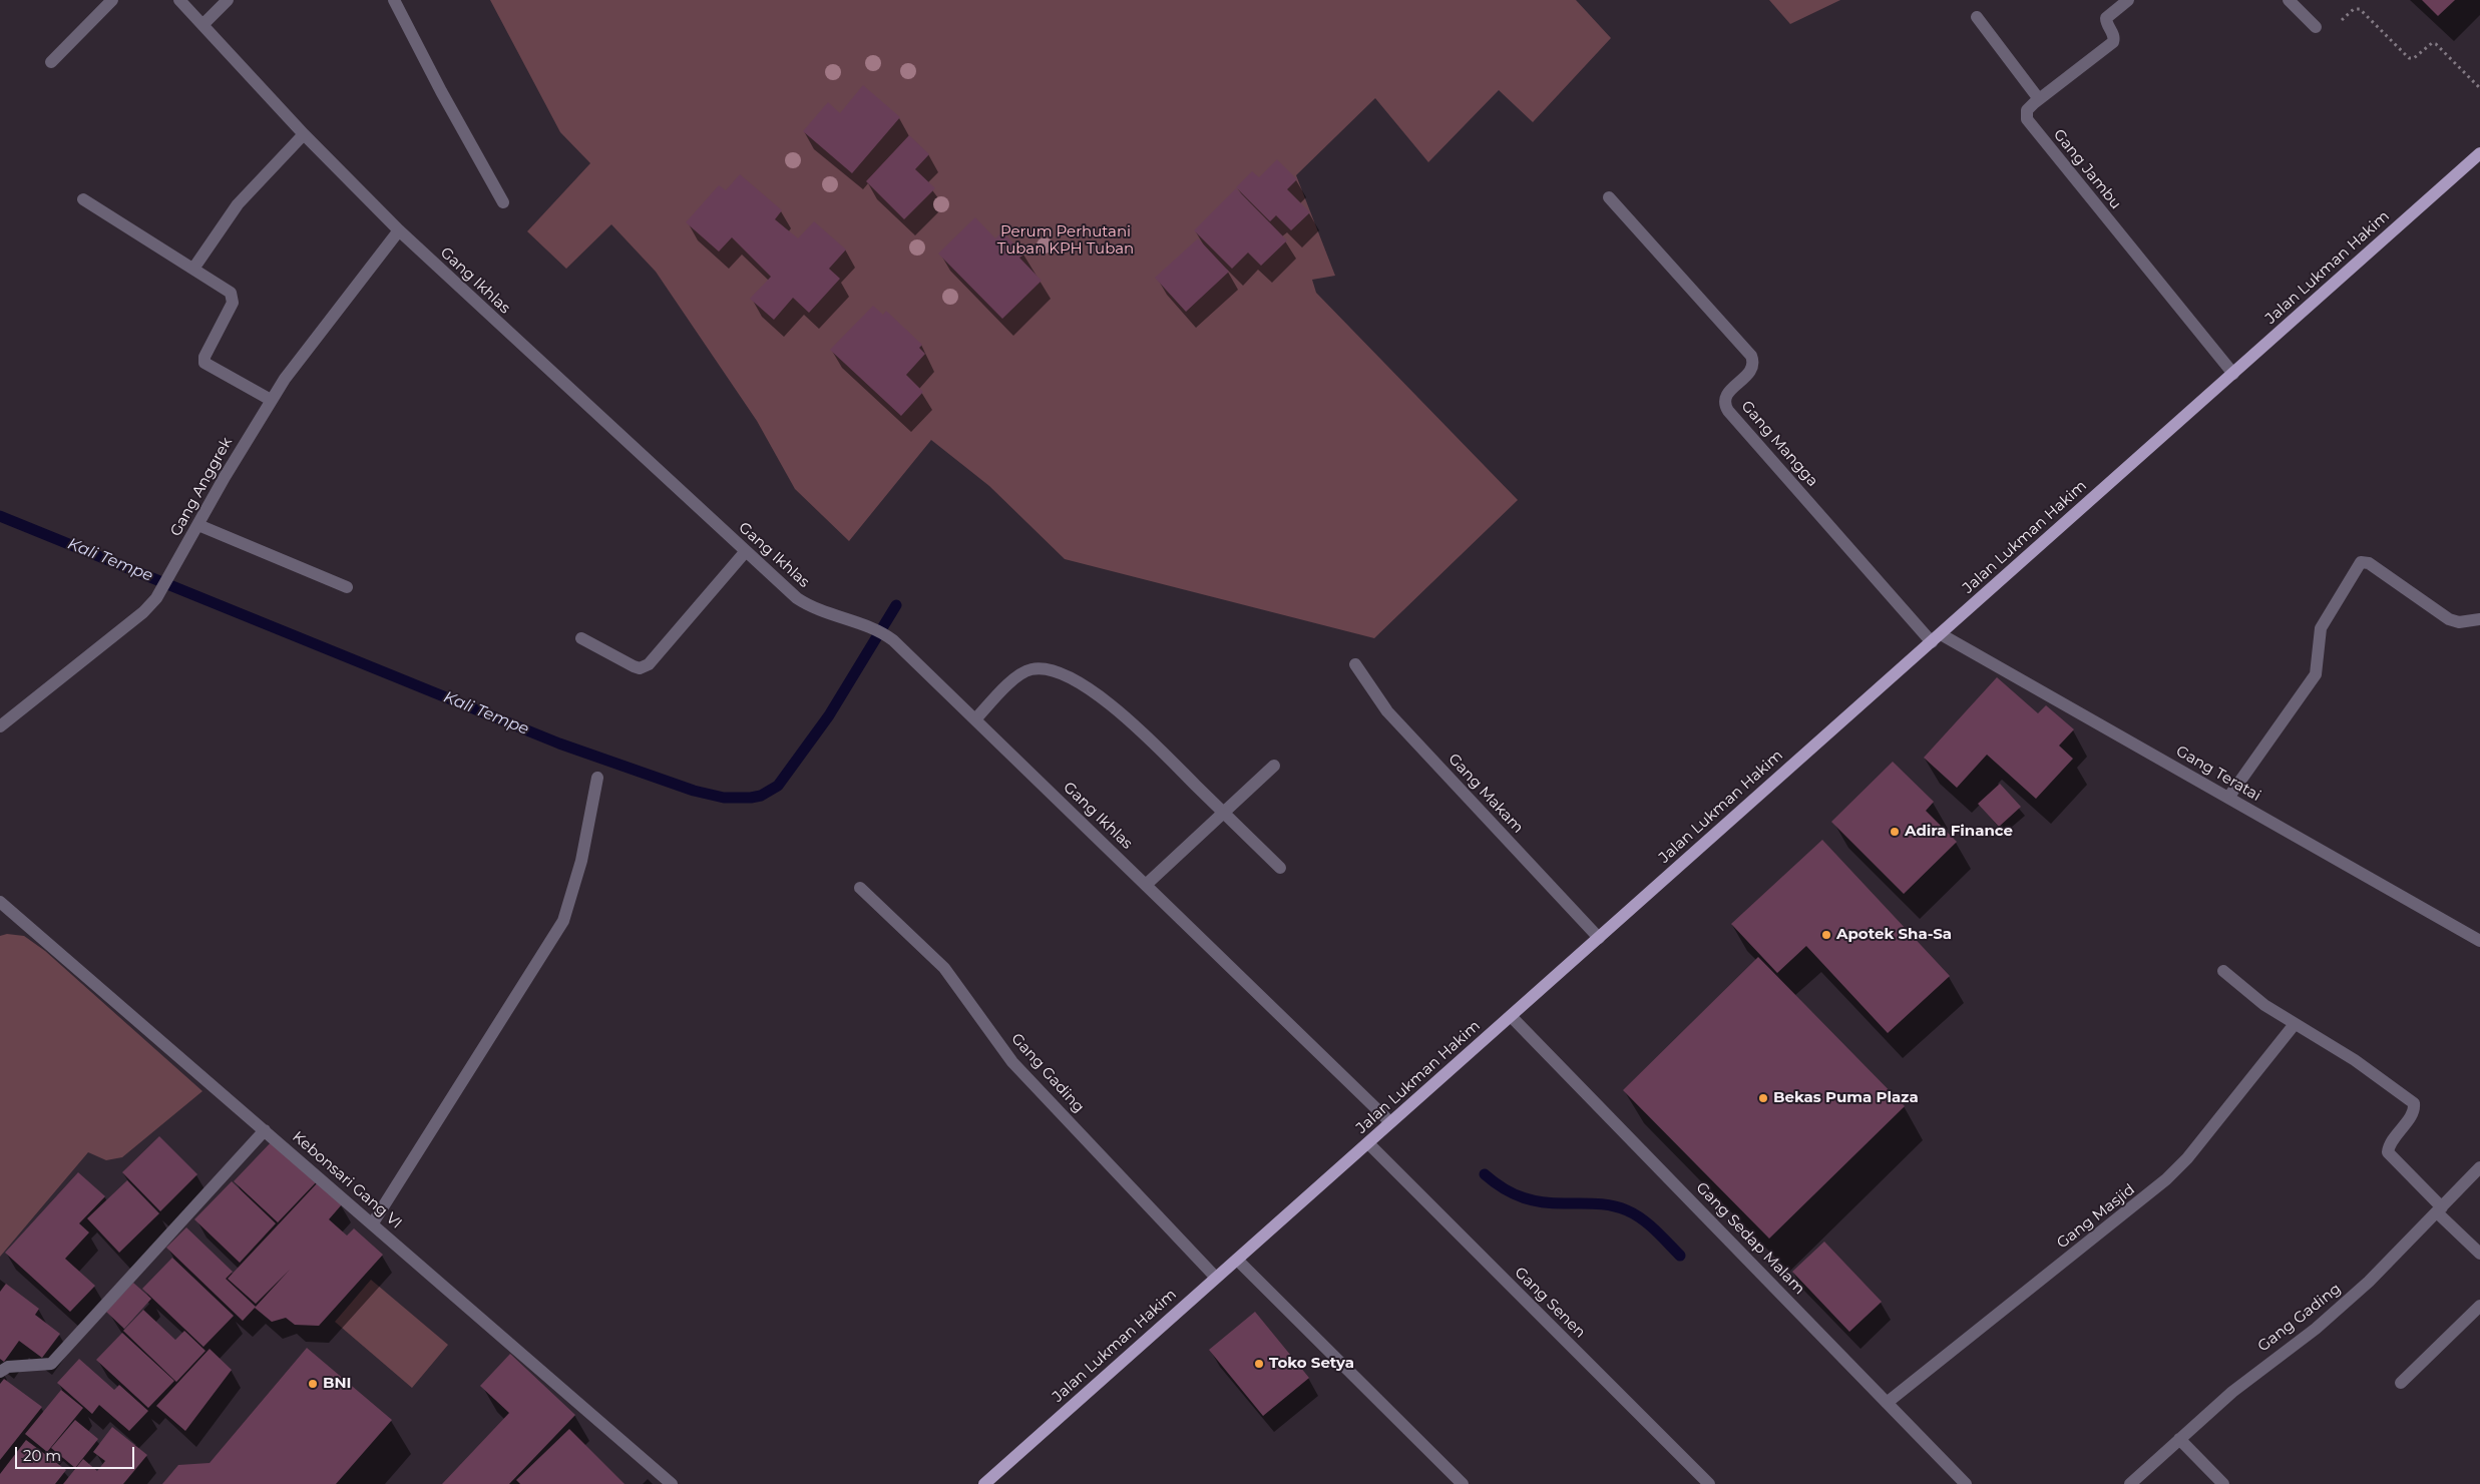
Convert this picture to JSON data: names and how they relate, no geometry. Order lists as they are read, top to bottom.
{
  "streets": {
    "main road": ["Jalan Lukman Hakim"],
    "street": [
      "Gang Jambu",
      "Gang Ikhlas",
      "Gang Mangga",
      "Gang Anggrek",
      "Gang Teratai",
      "Gang Makam",
      "Gang Gading",
      "Kebonsari Gang VI",
      "Gang Masjid",
      "Gang Sedap Malam",
      "Gang Senen"
    ]
  },
  "crossings": [
    ["Gang Jambu", "Jalan Lukman Hakim"],
    ["Jalan Lukman Hakim", "Gang Ikhlas"],
    ["Jalan Lukman Hakim", "Gang Mangga"],
    ["Jalan Lukman Hakim", "Gang Teratai"],
    ["Jalan Lukman Hakim", "Gang Makam"],
    ["Jalan Lukman Hakim", "Gang Gading"],
    ["Jalan Lukman Hakim", "Gang Sedap Malam"],
    ["Jalan Lukman Hakim", "Gang Senen"],
    ["Gang Ikhlas", "Gang Anggrek"],
    ["Gang Mangga", "Gang Teratai"],
    ["Gang Masjid", "Gang Sedap Malam"]
  ],
  "water": ["Kali Tempe"],
  "parks": ["Perum Perhutani Tuban KPH Tuban"],
  "places": [
    "Adira Finance",
    "Apotek Sha-Sa",
    "Bekas Puma Plaza",
    "Toko Setya",
    "BNI"
  ],
  "scale_bar": "20 m"
}
